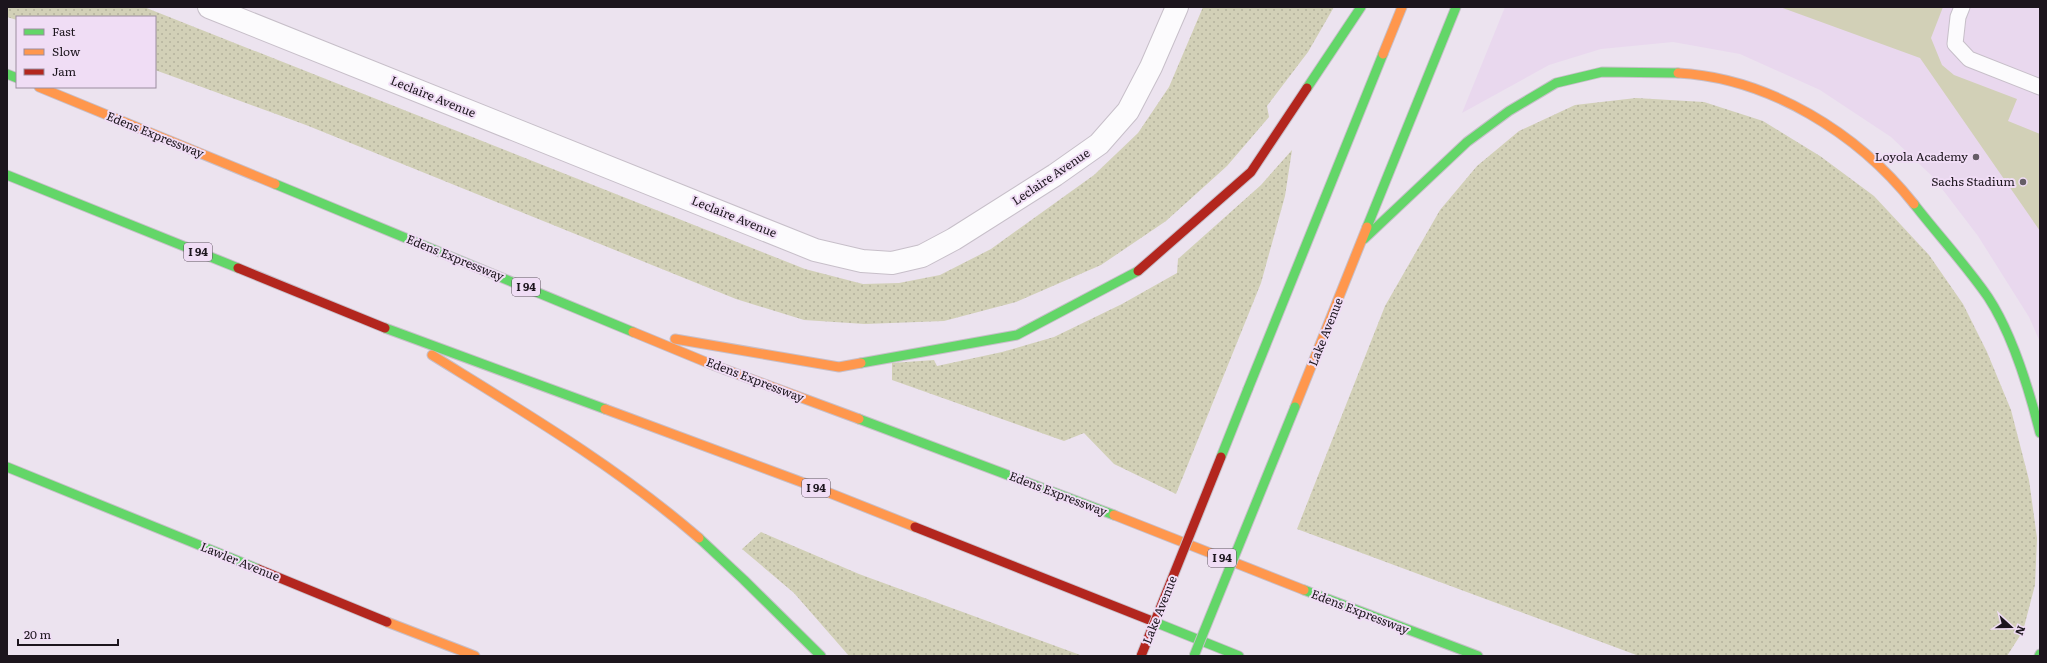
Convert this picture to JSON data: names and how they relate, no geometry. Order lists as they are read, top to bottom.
{
  "streets": {
    "main road": [
      "Edens Expressway",
      "I 94",
      "Lake Avenue",
      "Lawler Avenue"
    ],
    "street": ["Leclaire Avenue"]
  },
  "places": ["Loyola Academy", "Sachs Stadium"],
  "legend": ["Fast", "Slow", "Jam"],
  "scale_bar": "20 m",
  "north": "right"
}
